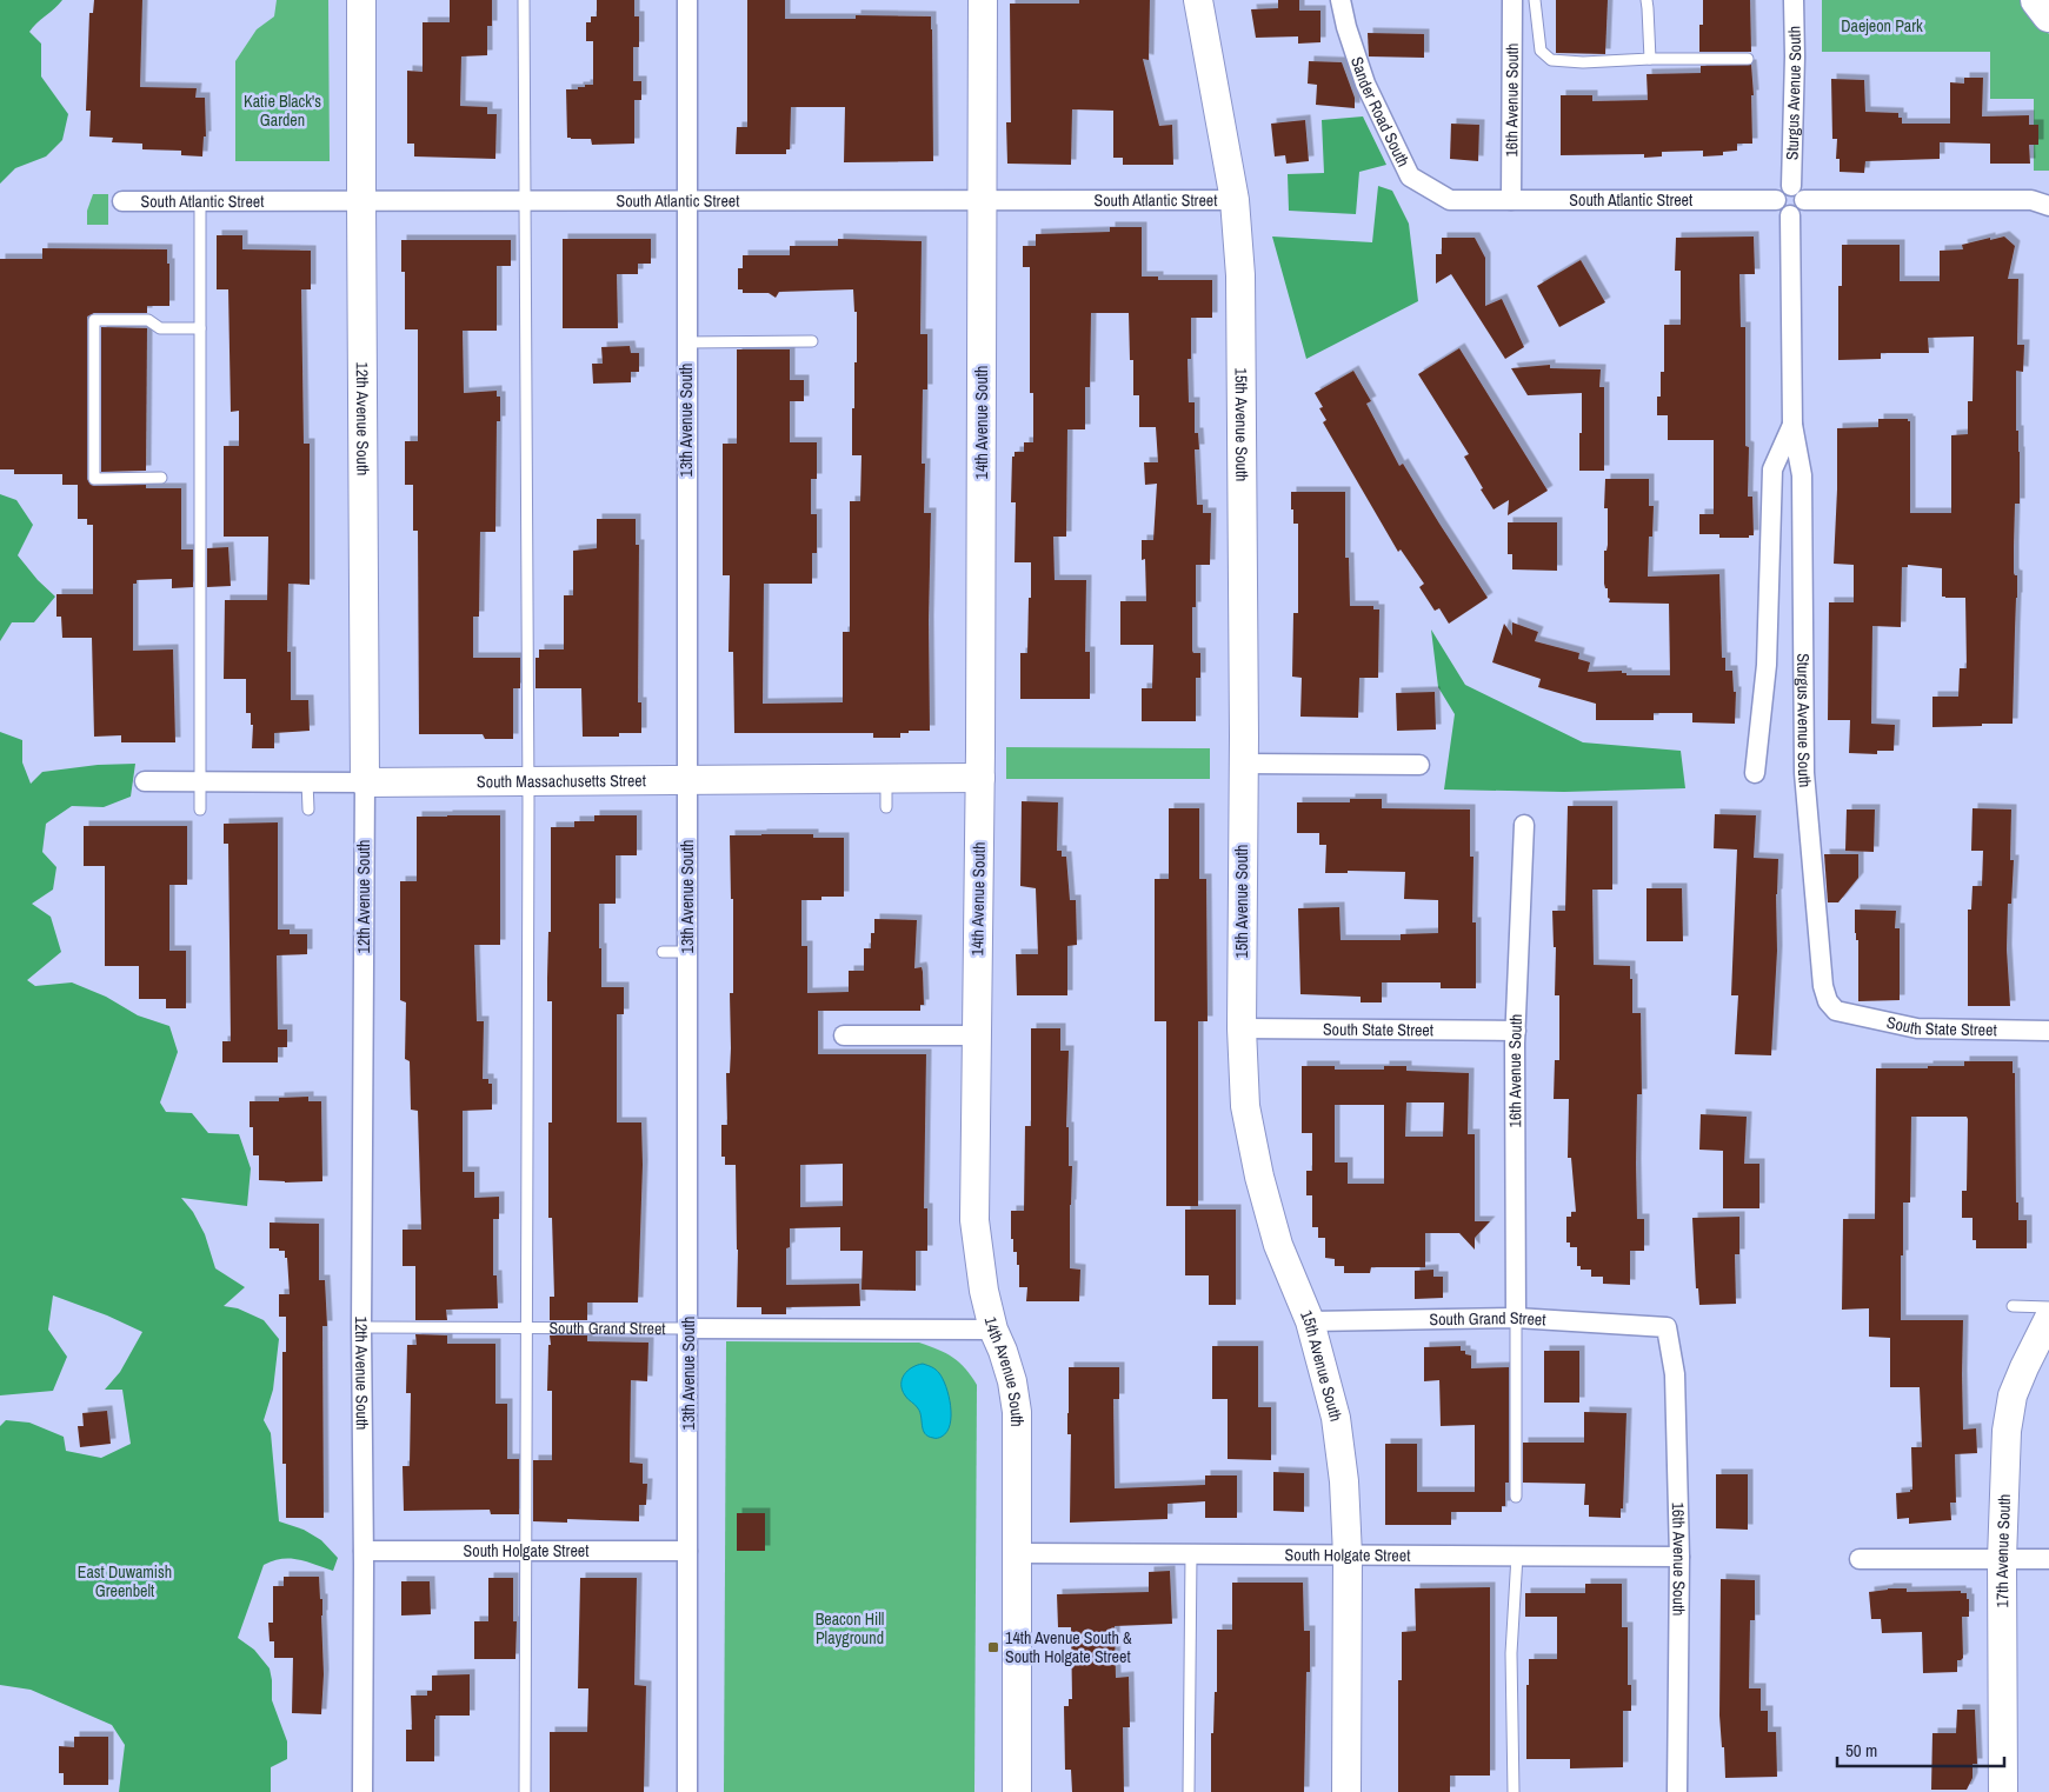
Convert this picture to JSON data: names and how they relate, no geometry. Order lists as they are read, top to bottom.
{
  "streets": {
    "street": [
      "Sturgus Avenue South",
      "16th Avenue South",
      "Sander Road South",
      "South Atlantic Street",
      "12th Avenue South",
      "13th Avenue South",
      "14th Avenue South",
      "15th Avenue South",
      "South Massachusetts Street",
      "South State Street",
      "South Grand Street",
      "South Holgate Street",
      "17th Avenue South"
    ]
  },
  "crossings": [
    ["Sturgus Avenue South", "South Atlantic Street"],
    ["Sturgus Avenue South", "South State Street"],
    ["16th Avenue South", "South Atlantic Street"],
    ["16th Avenue South", "South State Street"],
    ["16th Avenue South", "South Grand Street"],
    ["16th Avenue South", "South Holgate Street"],
    ["Sander Road South", "South Atlantic Street"],
    ["South Atlantic Street", "12th Avenue South"],
    ["South Atlantic Street", "13th Avenue South"],
    ["South Atlantic Street", "14th Avenue South"],
    ["South Atlantic Street", "15th Avenue South"],
    ["12th Avenue South", "South Massachusetts Street"],
    ["12th Avenue South", "South Grand Street"],
    ["12th Avenue South", "South Holgate Street"],
    ["13th Avenue South", "South Massachusetts Street"],
    ["13th Avenue South", "South Grand Street"],
    ["13th Avenue South", "South Holgate Street"],
    ["14th Avenue South", "South Massachusetts Street"],
    ["14th Avenue South", "South Grand Street"],
    ["14th Avenue South", "South Holgate Street"],
    ["15th Avenue South", "South State Street"],
    ["15th Avenue South", "South Grand Street"],
    ["15th Avenue South", "South Holgate Street"]
  ],
  "parks": [
    "Daejeon Park",
    "Katie Black's Garden",
    "East Duwamish Greenbelt",
    "Beacon Hill Playground"
  ],
  "places": {
    "transit": ["14th Avenue South & South Holgate Street"]
  },
  "scale_bar": "50 m"
}
